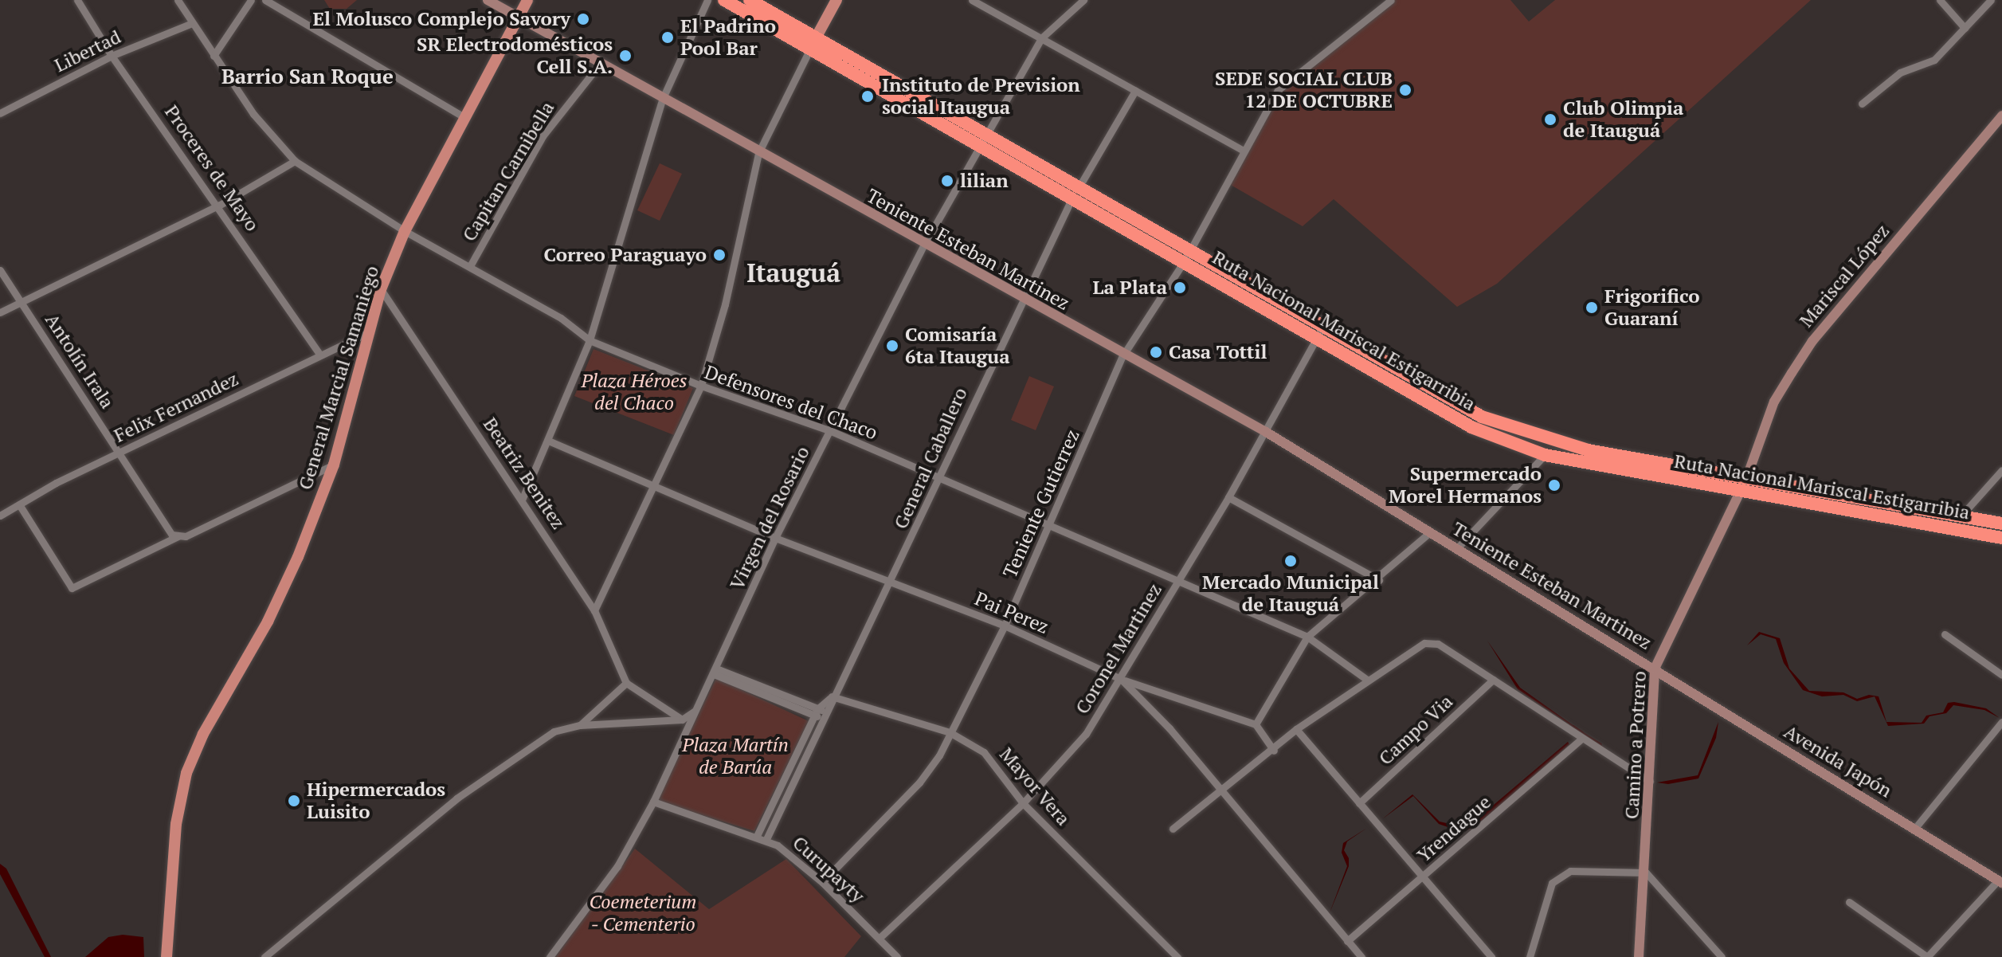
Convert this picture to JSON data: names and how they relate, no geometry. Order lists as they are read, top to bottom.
{
  "streets": {
    "highway": ["Ruta Nacional Mariscal Estigarribia"],
    "main road": ["General Marcial Samaniego"],
    "street": [
      "Libertad",
      "Proceres de Mayo",
      "Capitan Carnibella",
      "Teniente Esteban Martinez",
      "Mariscal López",
      "Antolín Irala",
      "Defensores del Chaco",
      "Felix Fernandez",
      "General Caballero",
      "Beatriz Benitez",
      "Teniente Gutierrez",
      "Virgen del Rosario",
      "Pai Perez",
      "Coronel Martinez",
      "Campo Via",
      "Camino a Potrero",
      "Avenida Japón",
      "Mayor Vera",
      "Yrendague",
      "Curupayty"
    ]
  },
  "crossings": [
    ["Libertad", "Proceres de Mayo"],
    ["Libertad", "Defensores del Chaco"],
    ["Proceres de Mayo", "Felix Fernandez"],
    ["Capitan Carnibella", "Teniente Esteban Martinez"],
    ["Capitan Carnibella", "Defensores del Chaco"],
    ["Teniente Esteban Martinez", "General Marcial Samaniego"],
    ["Teniente Esteban Martinez", "Defensores del Chaco"],
    ["Teniente Esteban Martinez", "General Caballero"],
    ["Teniente Esteban Martinez", "Teniente Gutierrez"],
    ["Teniente Esteban Martinez", "Virgen del Rosario"],
    ["Teniente Esteban Martinez", "Coronel Martinez"],
    ["Teniente Esteban Martinez", "Camino a Potrero"],
    ["Teniente Esteban Martinez", "Avenida Japón"],
    ["Mariscal López", "Ruta Nacional Mariscal Estigarribia"],
    ["Mariscal López", "Camino a Potrero"],
    ["Ruta Nacional Mariscal Estigarribia", "General Caballero"],
    ["Ruta Nacional Mariscal Estigarribia", "Teniente Gutierrez"],
    ["Ruta Nacional Mariscal Estigarribia", "Virgen del Rosario"],
    ["Ruta Nacional Mariscal Estigarribia", "Coronel Martinez"],
    ["Ruta Nacional Mariscal Estigarribia", "Camino a Potrero"],
    ["Antolín Irala", "Felix Fernandez"],
    ["General Marcial Samaniego", "Defensores del Chaco"],
    ["General Marcial Samaniego", "Felix Fernandez"],
    ["General Marcial Samaniego", "Beatriz Benitez"],
    ["Defensores del Chaco", "General Caballero"],
    ["Defensores del Chaco", "Teniente Gutierrez"],
    ["Defensores del Chaco", "Virgen del Rosario"],
    ["Defensores del Chaco", "Coronel Martinez"],
    ["General Caballero", "Pai Perez"],
    ["General Caballero", "Mayor Vera"],
    ["General Caballero", "Curupayty"],
    ["Teniente Gutierrez", "Pai Perez"],
    ["Teniente Gutierrez", "Mayor Vera"],
    ["Teniente Gutierrez", "Curupayty"],
    ["Virgen del Rosario", "Pai Perez"],
    ["Virgen del Rosario", "Curupayty"],
    ["Pai Perez", "Coronel Martinez"],
    ["Pai Perez", "Yrendague"],
    ["Coronel Martinez", "Mayor Vera"],
    ["Coronel Martinez", "Curupayty"],
    ["Camino a Potrero", "Avenida Japón"]
  ],
  "districts": ["Barrio San Roque", "Itauguá"],
  "parks": ["Plaza Héroes del Chaco", "Plaza Martín de Barúa", "Coemeterium - Cementerio"],
  "places": [
    "El Molusco Complejo Savory",
    "El Padrino Pool Bar",
    "SR Electrodomésticos Cell S.A.",
    "SEDE SOCIAL CLUB 12 DE OCTUBRE",
    "Instituto de Prevision social Itaugua",
    "Club Olimpia de Itauguá",
    "lilian",
    "Correo Paraguayo",
    "La Plata",
    "Frigorifico Guaraní",
    "Comisaría 6ta Itaugua",
    "Casa Tottil",
    "Supermercado Morel Hermanos",
    "Mercado Municipal de Itauguá",
    "Hipermercados Luisito"
  ]
}
